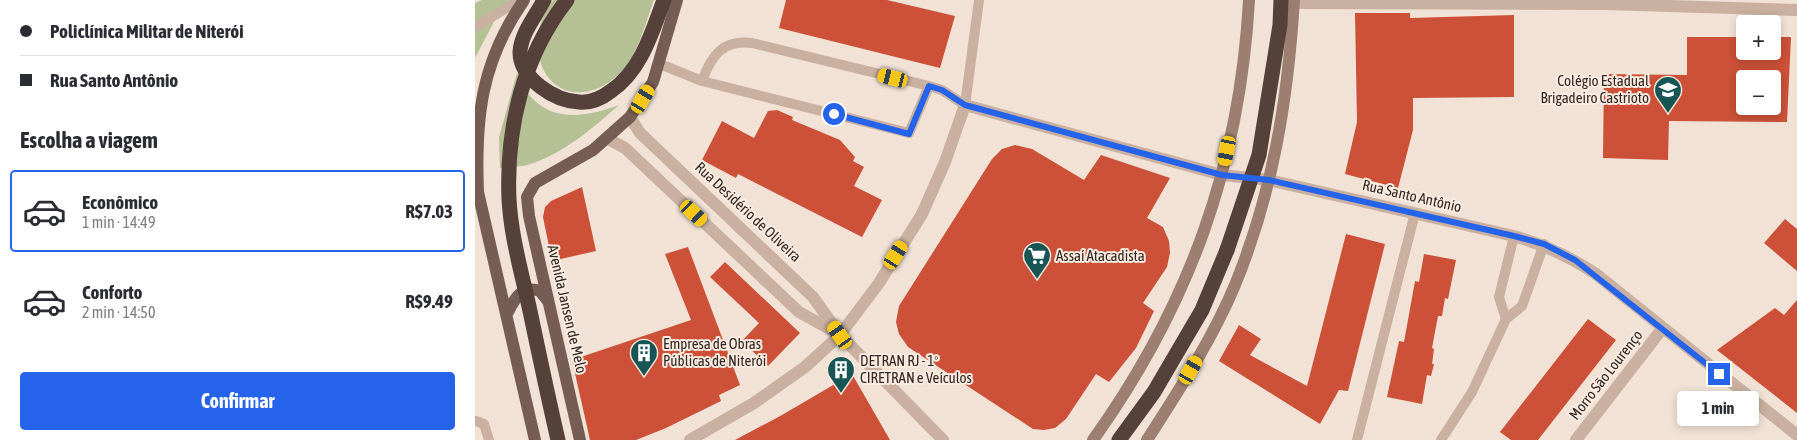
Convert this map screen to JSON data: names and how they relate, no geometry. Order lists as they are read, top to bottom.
{
  "streets": {
    "main road": ["Avenida Jansen de Melo"],
    "street": ["Rua Santo Antônio", "Rua Desidério de Oliveira", "Morro São Lourenço"]
  },
  "crossings": [
    ["Rua Santo Antônio", "Morro São Lourenço"],
    ["Rua Desidério de Oliveira", "Avenida Jansen de Melo"]
  ],
  "places": {
    "school or university": ["Colégio Estadual Brigadeiro Castrioto"],
    "supermarket": ["Assaí Atacadista"],
    "building": ["Empresa de Obras Públicas de Niterói", "DETRAN RJ - 1º CIRETRAN e Veículos"]
  },
  "page": {
    "banner": ["Policlínica Militar de Niterói", "Rua Santo Antônio"],
    "map_buttons": ["+", "−"],
    "heading": "Escolha a viagem",
    "list": [
      {
        "name": "Econômico",
        "note": "1 min · 14:49",
        "value": "R$7.03"
      },
      {
        "name": "Conforto",
        "note": "2 min · 14:50",
        "value": "R$9.49"
      }
    ],
    "buttons": "Confirmar",
    "bubble": "1 min"
  }
}
